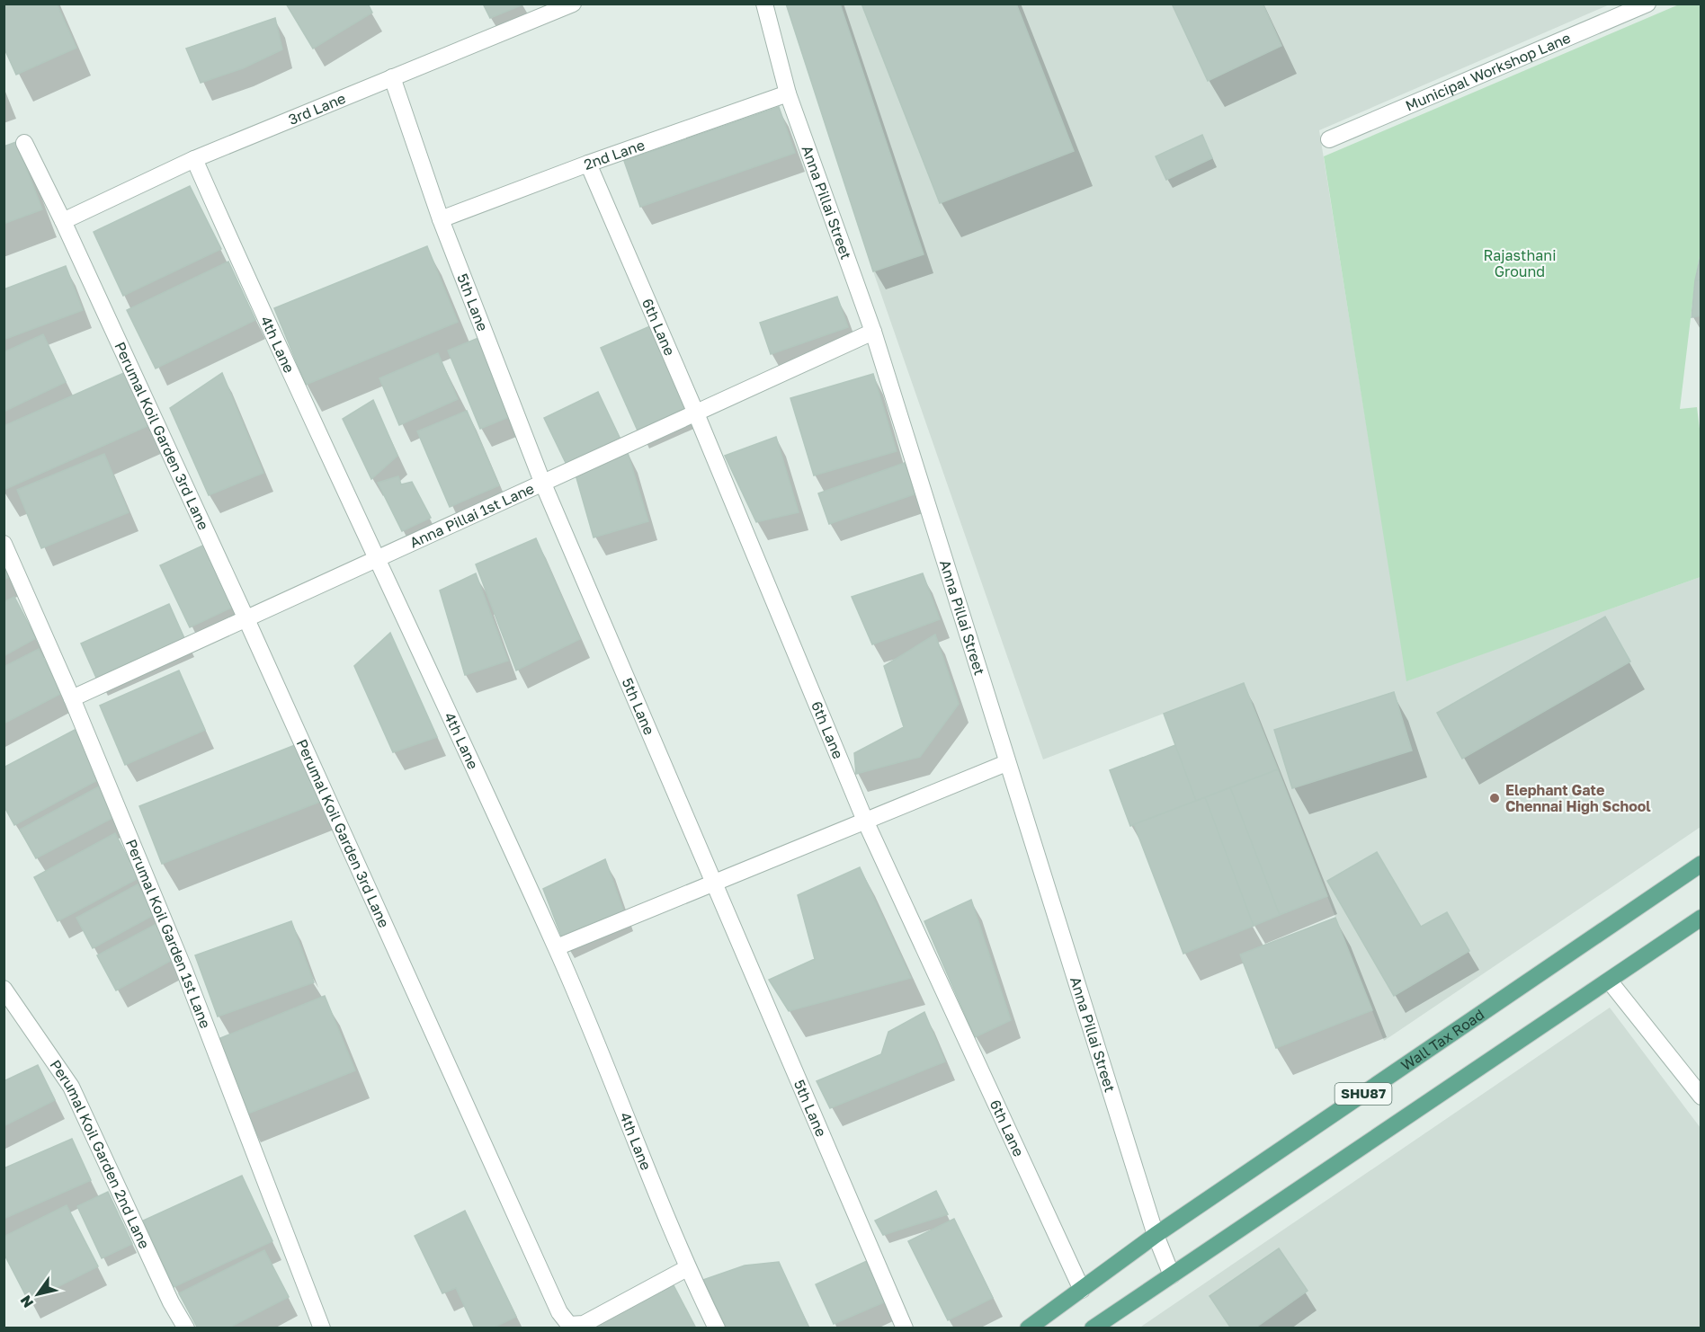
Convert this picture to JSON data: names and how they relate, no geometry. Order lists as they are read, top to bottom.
{
  "streets": {
    "main road": ["Wall Tax Road", "SHU87"],
    "street": [
      "Municipal Workshop Lane",
      "3rd Lane",
      "2nd Lane",
      "Anna Pillai Street",
      "5th Lane",
      "6th Lane",
      "4th Lane",
      "Perumal Koil Garden 3rd Lane",
      "Anna Pillai 1st Lane",
      "Perumal Koil Garden 1st Lane",
      "Perumal Koil Garden 2nd Lane"
    ]
  },
  "crossings": [
    ["3rd Lane", "5th Lane"],
    ["3rd Lane", "4th Lane"],
    ["3rd Lane", "Perumal Koil Garden 3rd Lane"],
    ["2nd Lane", "Anna Pillai Street"],
    ["2nd Lane", "5th Lane"],
    ["2nd Lane", "6th Lane"],
    ["Anna Pillai Street", "Anna Pillai 1st Lane"],
    ["Anna Pillai Street", "Wall Tax Road"],
    ["Anna Pillai Street", "SHU87"],
    ["5th Lane", "Anna Pillai 1st Lane"],
    ["6th Lane", "Anna Pillai 1st Lane"],
    ["6th Lane", "Wall Tax Road"],
    ["4th Lane", "Perumal Koil Garden 3rd Lane"],
    ["4th Lane", "Anna Pillai 1st Lane"],
    ["Perumal Koil Garden 3rd Lane", "Anna Pillai 1st Lane"],
    ["Anna Pillai 1st Lane", "Perumal Koil Garden 1st Lane"]
  ],
  "parks": ["Rajasthani Ground"],
  "places": ["Elephant Gate Chennai High School"],
  "north": "bottom left"
}
